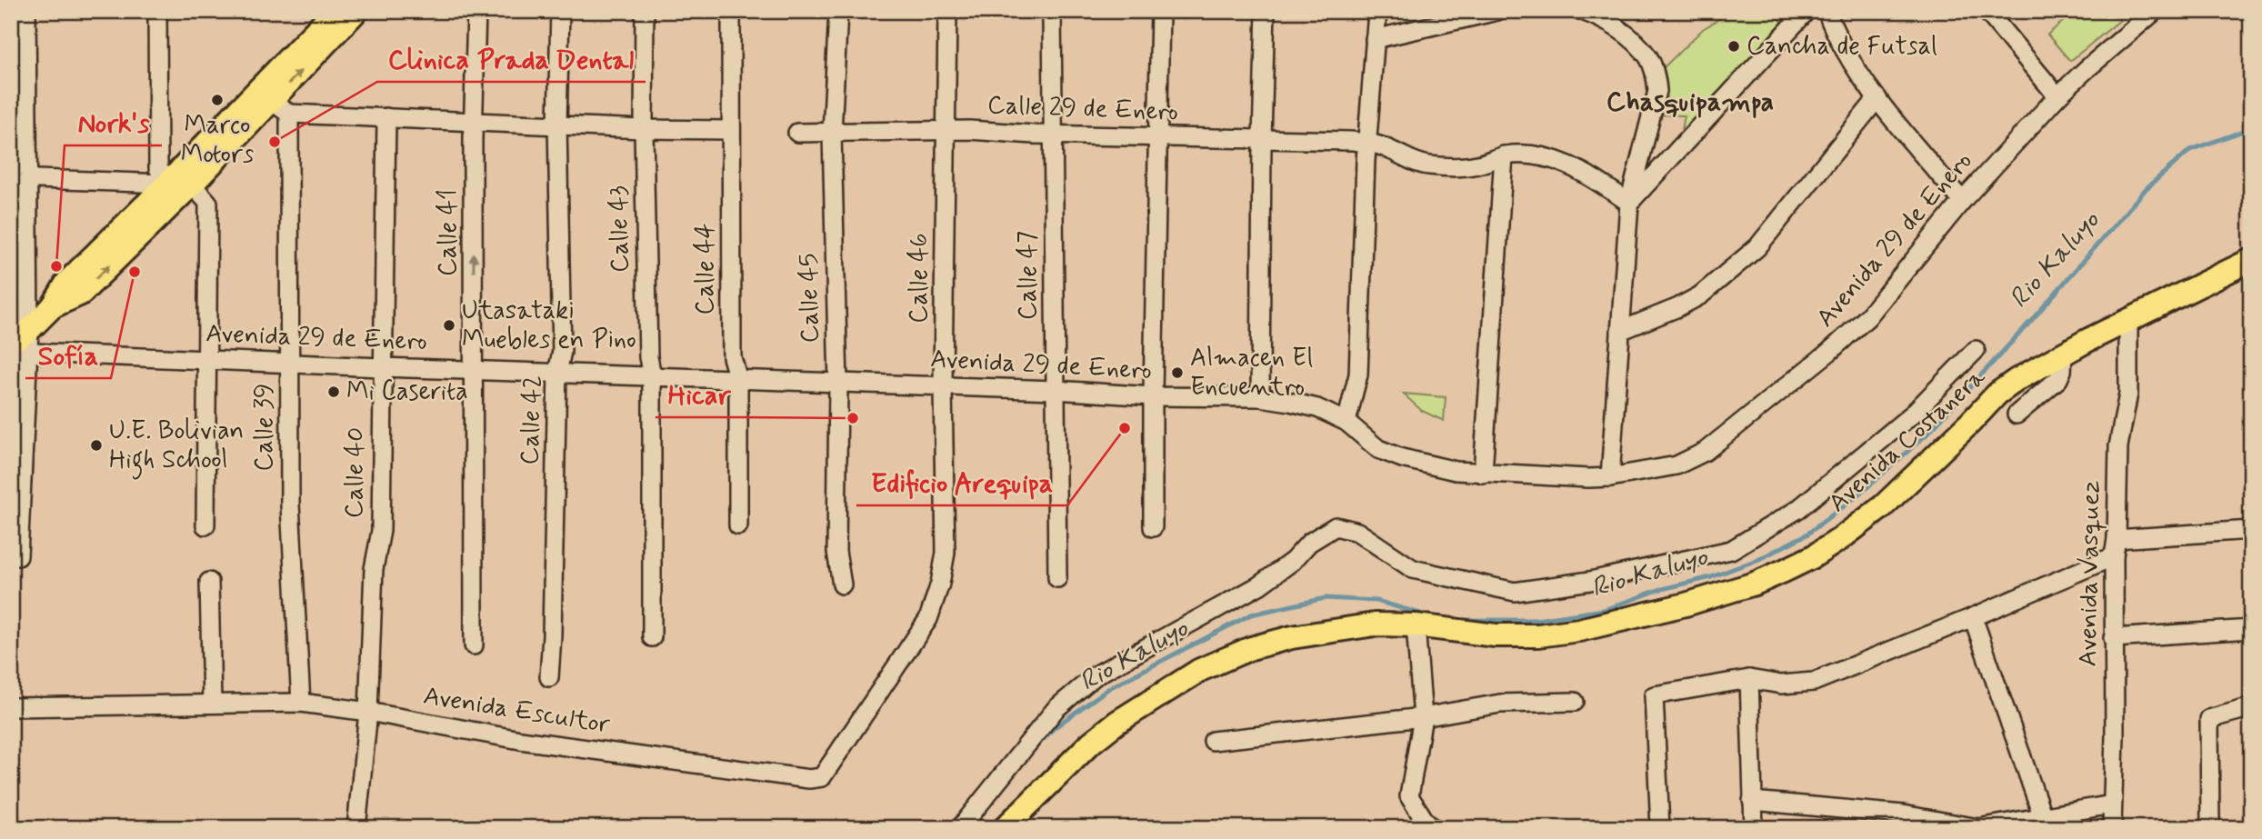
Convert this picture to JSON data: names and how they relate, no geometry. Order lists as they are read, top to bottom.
{
  "streets": {
    "main road": ["Avenida Costanera"],
    "street": [
      "Calle 29 de Enero",
      "Calle 43",
      "Calle 41",
      "Avenida 29 de Enero",
      "Calle 44",
      "Calle 47",
      "Calle 46",
      "Calle 45",
      "Calle 42",
      "Calle 39",
      "Calle 40",
      "Avenida Vasquez",
      "Avenida Escultor"
    ]
  },
  "crossings": [
    ["Calle 29 de Enero", "Calle 47"],
    ["Calle 29 de Enero", "Calle 46"],
    ["Calle 29 de Enero", "Calle 45"],
    ["Calle 43", "Avenida 29 de Enero"],
    ["Calle 41", "Avenida 29 de Enero"],
    ["Avenida 29 de Enero", "Calle 44"],
    ["Avenida 29 de Enero", "Calle 47"],
    ["Avenida 29 de Enero", "Calle 46"],
    ["Avenida 29 de Enero", "Calle 45"],
    ["Avenida 29 de Enero", "Calle 42"],
    ["Avenida 29 de Enero", "Calle 39"],
    ["Avenida 29 de Enero", "Calle 40"],
    ["Calle 46", "Avenida Escultor"],
    ["Calle 39", "Avenida Escultor"],
    ["Avenida Costanera", "Avenida Vasquez"],
    ["Calle 40", "Avenida Escultor"]
  ],
  "one_way": ["Calle 41"],
  "districts": ["Chasquipampa"],
  "water": ["Rio Kaluyo"],
  "places": [
    "Cancha de Futsal",
    "Marco Motors",
    "Clinica Prada Dental",
    "Nork's",
    "Sofía",
    "Utasataki Muebles en Pino",
    "Almacen El Encuentro",
    "Mi Caserita",
    "Hicar",
    "Edificio Arequipa",
    "U.E. Bolivian High School"
  ]
}
